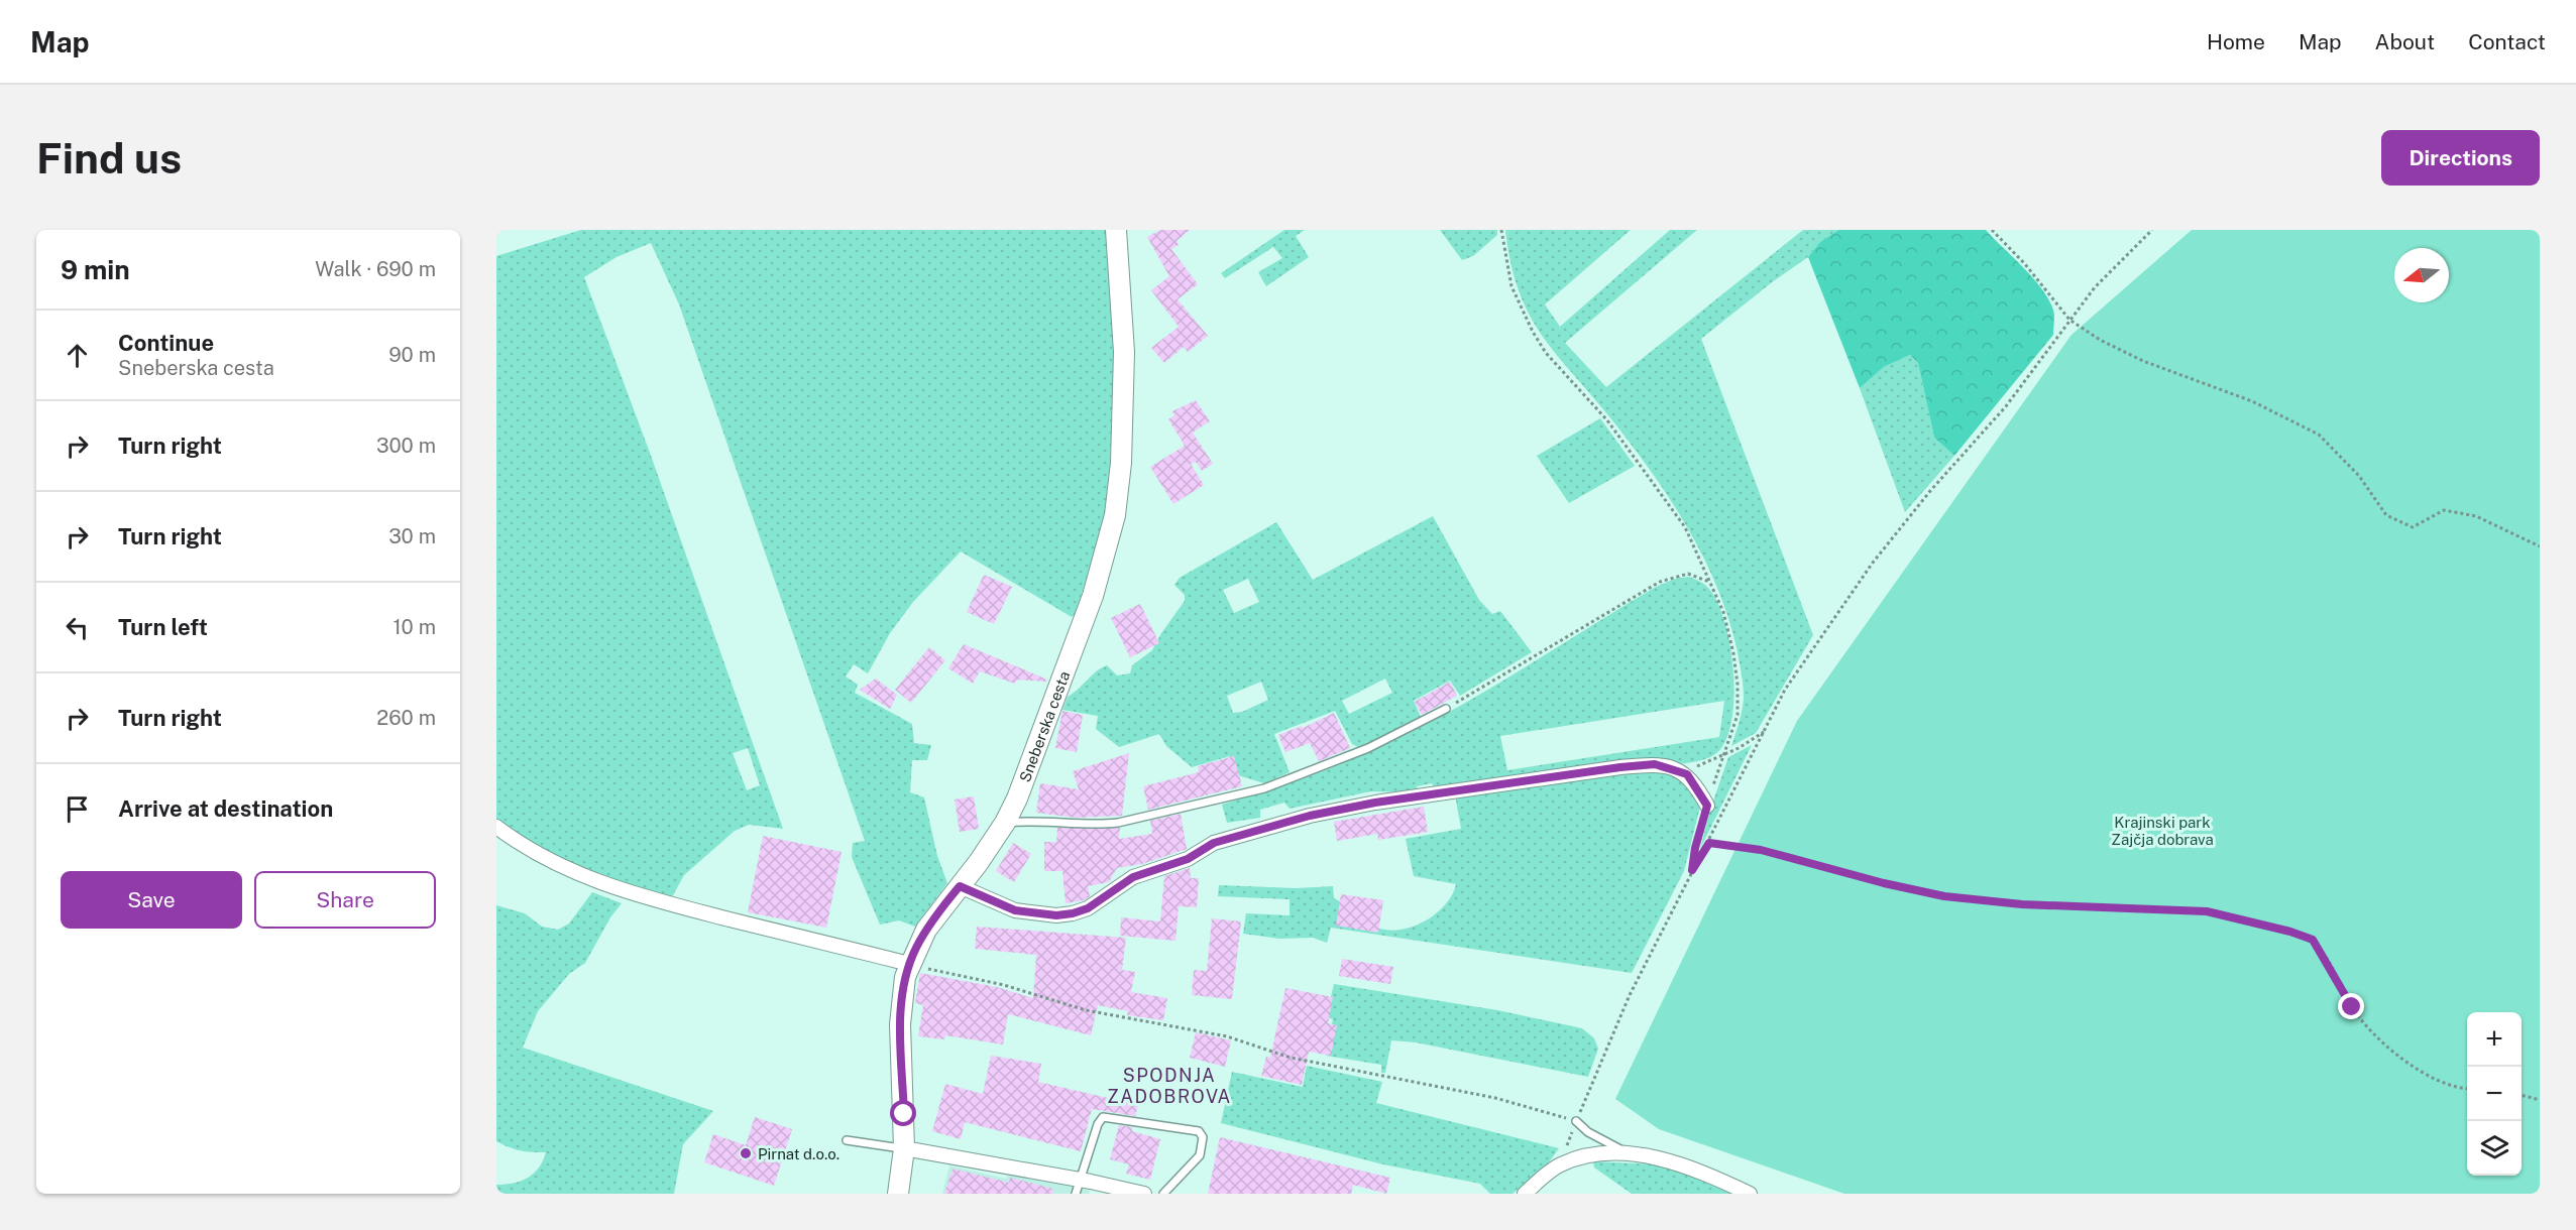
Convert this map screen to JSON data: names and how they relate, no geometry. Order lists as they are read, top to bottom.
{
  "streets": {
    "street": ["Sneberska cesta"]
  },
  "districts": ["SPODNJA ZADOBROVA"],
  "parks": ["Krajinski park Zajčja dobrava"],
  "places": ["Pirnat d.o.o."],
  "north": "left",
  "page": {
    "header": "Map",
    "nav": [
      "Home",
      "Map",
      "About",
      "Contact"
    ],
    "buttons": [
      "Directions",
      ["Save", "Share"]
    ],
    "title": "Find us",
    "heading": ["9 min", "Walk · 690 m"],
    "list": [
      ["Continue", "Sneberska cesta", "90 m"],
      ["Turn right", "300 m"],
      ["Turn right", "30 m"],
      ["Turn left", "10 m"],
      ["Turn right", "260 m"],
      "Arrive at destination"
    ],
    "map_buttons": ["+", "−"]
  }
}
